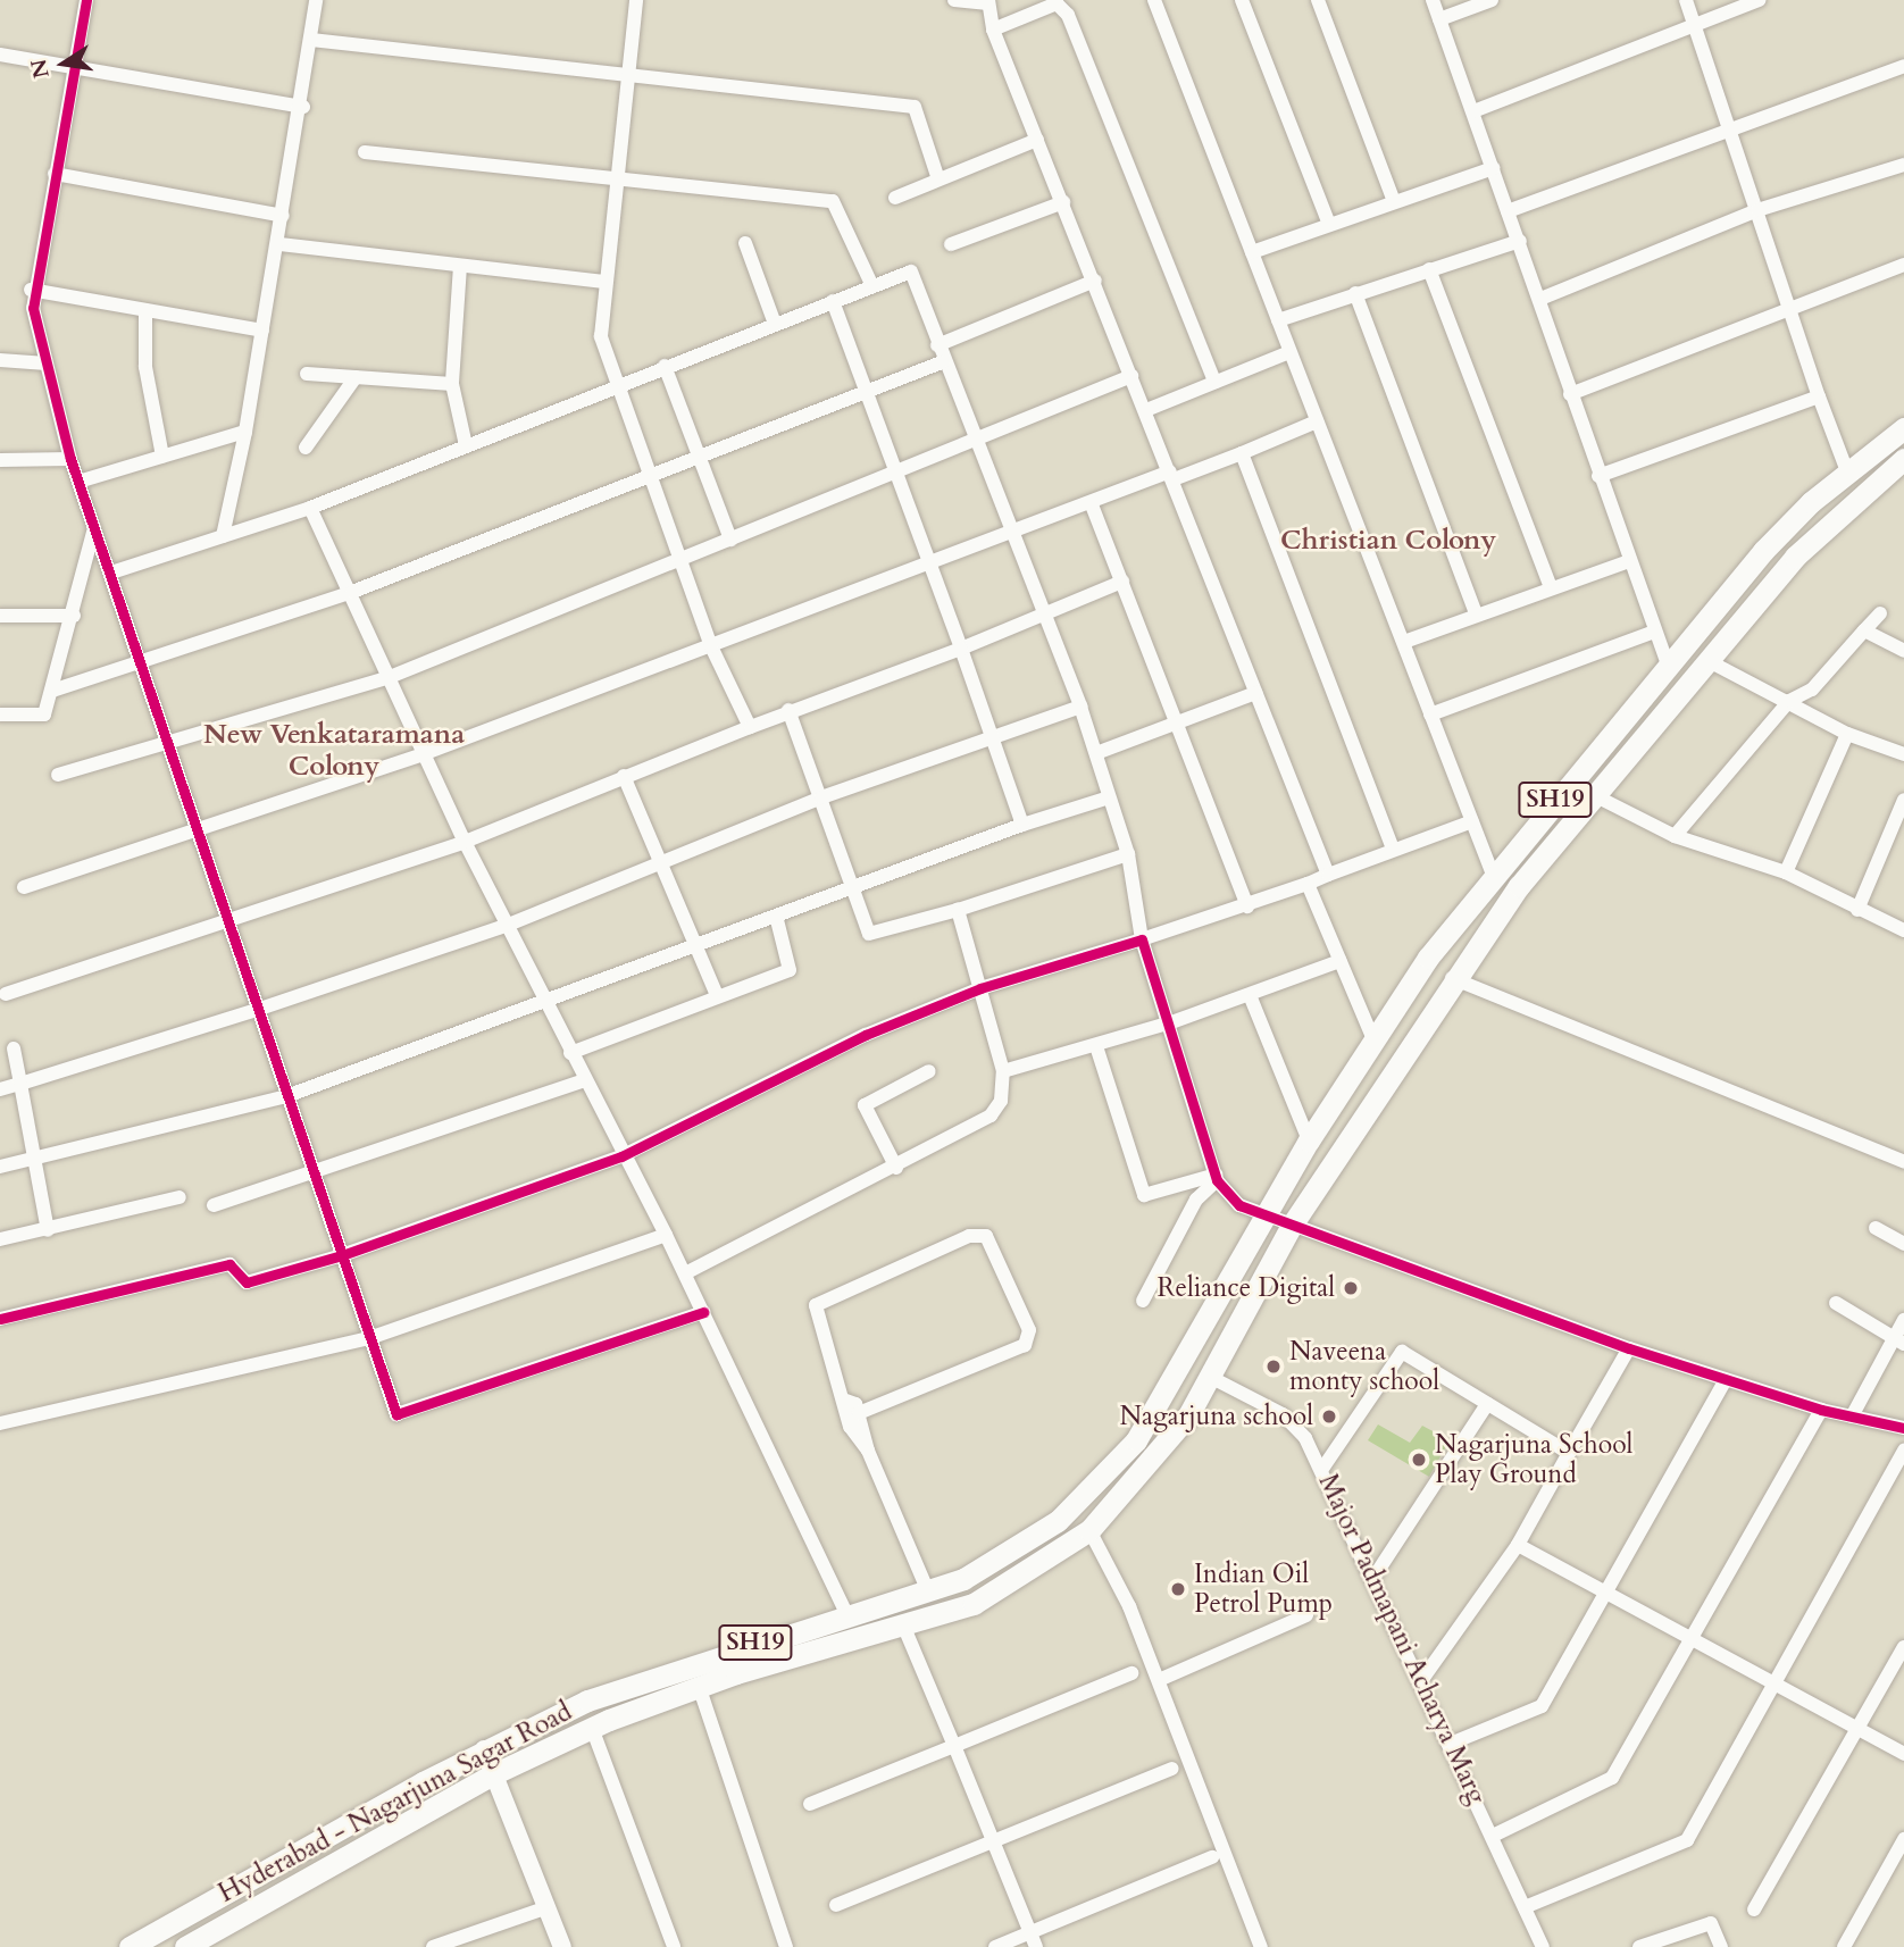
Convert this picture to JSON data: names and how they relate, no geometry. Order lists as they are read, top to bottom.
{
  "streets": {
    "main road": ["SH19", "Hyderabad - Nagarjuna Sagar Road"],
    "street": ["Major Padmapani Acharya Marg"]
  },
  "crossings": [
    ["Major Padmapani Acharya Marg", "Hyderabad - Nagarjuna Sagar Road"]
  ],
  "districts": ["Christian Colony", "New Venkataramana Colony"],
  "places": [
    "Reliance Digital",
    "Naveena monty school",
    "Nagarjuna school",
    "Nagarjuna School Play Ground",
    "Indian Oil Petrol Pump"
  ],
  "north": "left"
}
